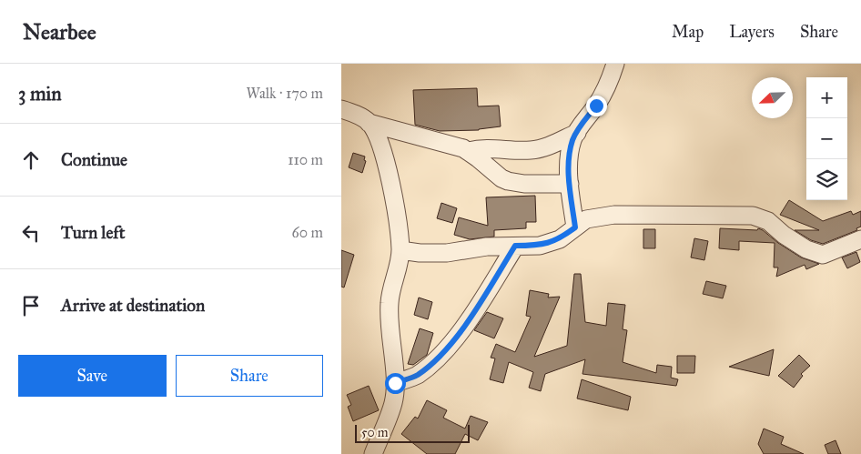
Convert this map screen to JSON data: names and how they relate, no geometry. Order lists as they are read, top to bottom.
{
  "scale_bar": "50 m",
  "north": "bottom left",
  "page": {
    "header": "Nearbee",
    "nav": ["Map", "Layers", "Share"],
    "heading": ["3 min", "Walk · 170 m"],
    "map_buttons": ["+", "−"],
    "list": [
      ["Continue", "110 m"],
      ["Turn left", "60 m"],
      "Arrive at destination"
    ],
    "buttons": ["Save", "Share"],
    "scale": "50 m"
  }
}
